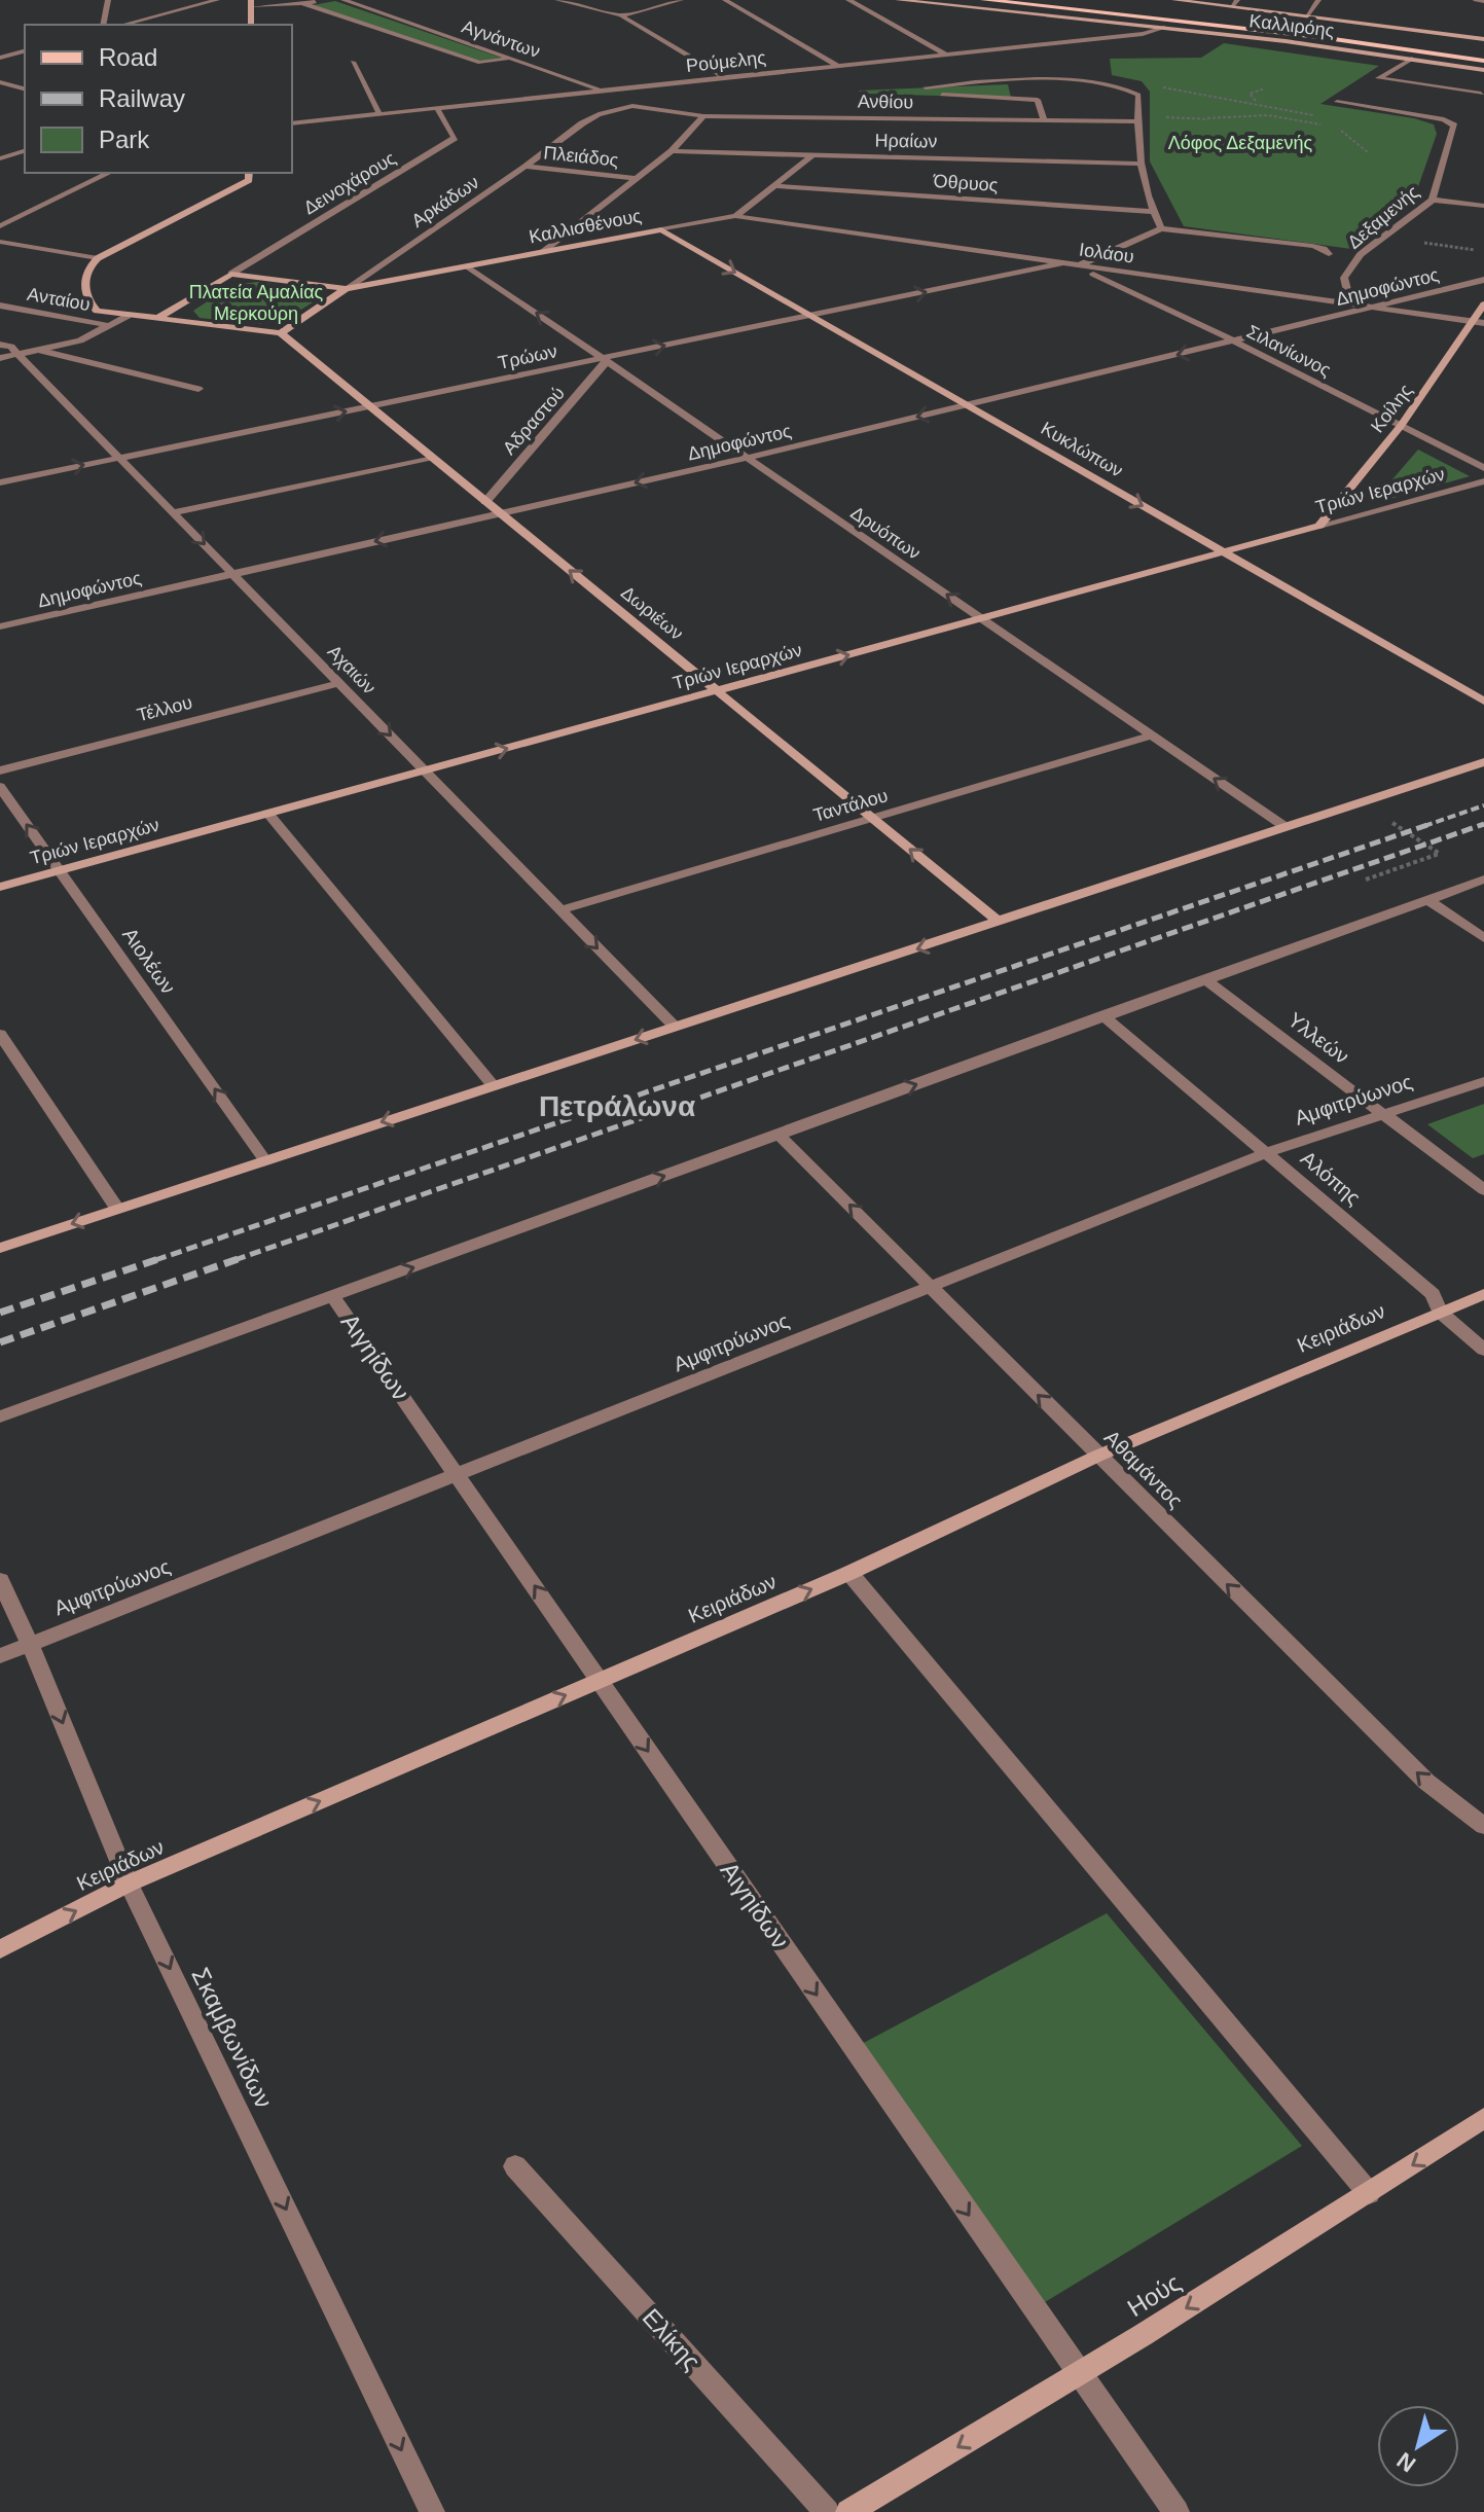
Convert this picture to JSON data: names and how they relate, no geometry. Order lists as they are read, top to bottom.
{
  "streets": {
    "main road": ["Καλλιρόης"],
    "street": [
      "Αγνάντων",
      "Ρούμελης",
      "Ανθίου",
      "Ηραίων",
      "Πλειάδος",
      "Δεινοχάρους",
      "Όθρυος",
      "Αρκάδων",
      "Δεξαμενής",
      "Καλλισθένους",
      "Ιολάου",
      "Δημοφώντος",
      "Ανταίου",
      "Σιλανίωνος",
      "Τρώων",
      "Κοίλης",
      "Αδραστού",
      "Κυκλώπων",
      "Τριών Ιεραρχών",
      "Δρυόπων",
      "Δωριέων",
      "Αχαιών",
      "Τέλλου",
      "Ταντάλου",
      "Αιολέων",
      "Υλλεών",
      "Αμφιτρύωνος",
      "Αλόπης",
      "Κειριάδων",
      "Αιγηίδων",
      "Αθαμάντος",
      "Σκαμβωνίδων",
      "Ηούς",
      "Ελίκης"
    ]
  },
  "crossings": [
    ["Καλλιρόης", "Ρούμελης"],
    ["Αγνάντων", "Ρούμελης"],
    ["Ρούμελης", "Δεινοχάρους"],
    ["Ανθίου", "Πλειάδος"],
    ["Ανθίου", "Αρκάδων"],
    ["Ηραίων", "Πλειάδος"],
    ["Ηραίων", "Καλλισθένους"],
    ["Πλειάδος", "Αρκάδων"],
    ["Πλειάδος", "Καλλισθένους"],
    ["Όθρυος", "Καλλισθένους"],
    ["Αρκάδων", "Καλλισθένους"],
    ["Αρκάδων", "Δωριέων"],
    ["Δεξαμενής", "Ιολάου"],
    ["Καλλισθένους", "Ιολάου"],
    ["Καλλισθένους", "Κυκλώπων"],
    ["Καλλισθένους", "Δρυόπων"],
    ["Ιολάου", "Δημοφώντος"],
    ["Ιολάου", "Σιλανίωνος"],
    ["Ιολάου", "Τρώων"],
    ["Ιολάου", "Κοίλης"],
    ["Δημοφώντος", "Σιλανίωνος"],
    ["Δημοφώντος", "Κυκλώπων"],
    ["Δημοφώντος", "Δρυόπων"],
    ["Δημοφώντος", "Δωριέων"],
    ["Δημοφώντος", "Αχαιών"],
    ["Σιλανίωνος", "Κοίλης"],
    ["Τρώων", "Αδραστού"],
    ["Τρώων", "Κυκλώπων"],
    ["Τρώων", "Δρυόπων"],
    ["Τρώων", "Δωριέων"],
    ["Τρώων", "Αχαιών"],
    ["Κοίλης", "Τριών Ιεραρχών"],
    ["Αδραστού", "Δρυόπων"],
    ["Αδραστού", "Δωριέων"],
    ["Κυκλώπων", "Τριών Ιεραρχών"],
    ["Τριών Ιεραρχών", "Δρυόπων"],
    ["Τριών Ιεραρχών", "Δωριέων"],
    ["Τριών Ιεραρχών", "Αχαιών"],
    ["Τριών Ιεραρχών", "Αιολέων"],
    ["Δρυόπων", "Ταντάλου"],
    ["Δωριέων", "Ταντάλου"],
    ["Αχαιών", "Τέλλου"],
    ["Αχαιών", "Ταντάλου"],
    ["Υλλεών", "Αμφιτρύωνος"],
    ["Αμφιτρύωνος", "Αλόπης"],
    ["Αμφιτρύωνος", "Αιγηίδων"],
    ["Αμφιτρύωνος", "Αθαμάντος"],
    ["Αμφιτρύωνος", "Σκαμβωνίδων"],
    ["Αλόπης", "Κειριάδων"],
    ["Κειριάδων", "Αιγηίδων"],
    ["Κειριάδων", "Αθαμάντος"],
    ["Κειριάδων", "Σκαμβωνίδων"],
    ["Αιγηίδων", "Ηούς"]
  ],
  "one_way": [
    "Κυκλώπων",
    "Τριών Ιεραρχών",
    "Δρυόπων",
    "Δωριέων",
    "Αχαιών",
    "Κειριάδων",
    "Αθαμάντος",
    "Σκαμβωνίδων",
    "Ηούς"
  ],
  "districts": ["Πετράλωνα"],
  "parks": ["Λόφος Δεξαμενής", "Πλατεία Αμαλίας Μερκούρη"],
  "legend": ["Road", "Railway", "Park"],
  "north": "bottom left"
}
